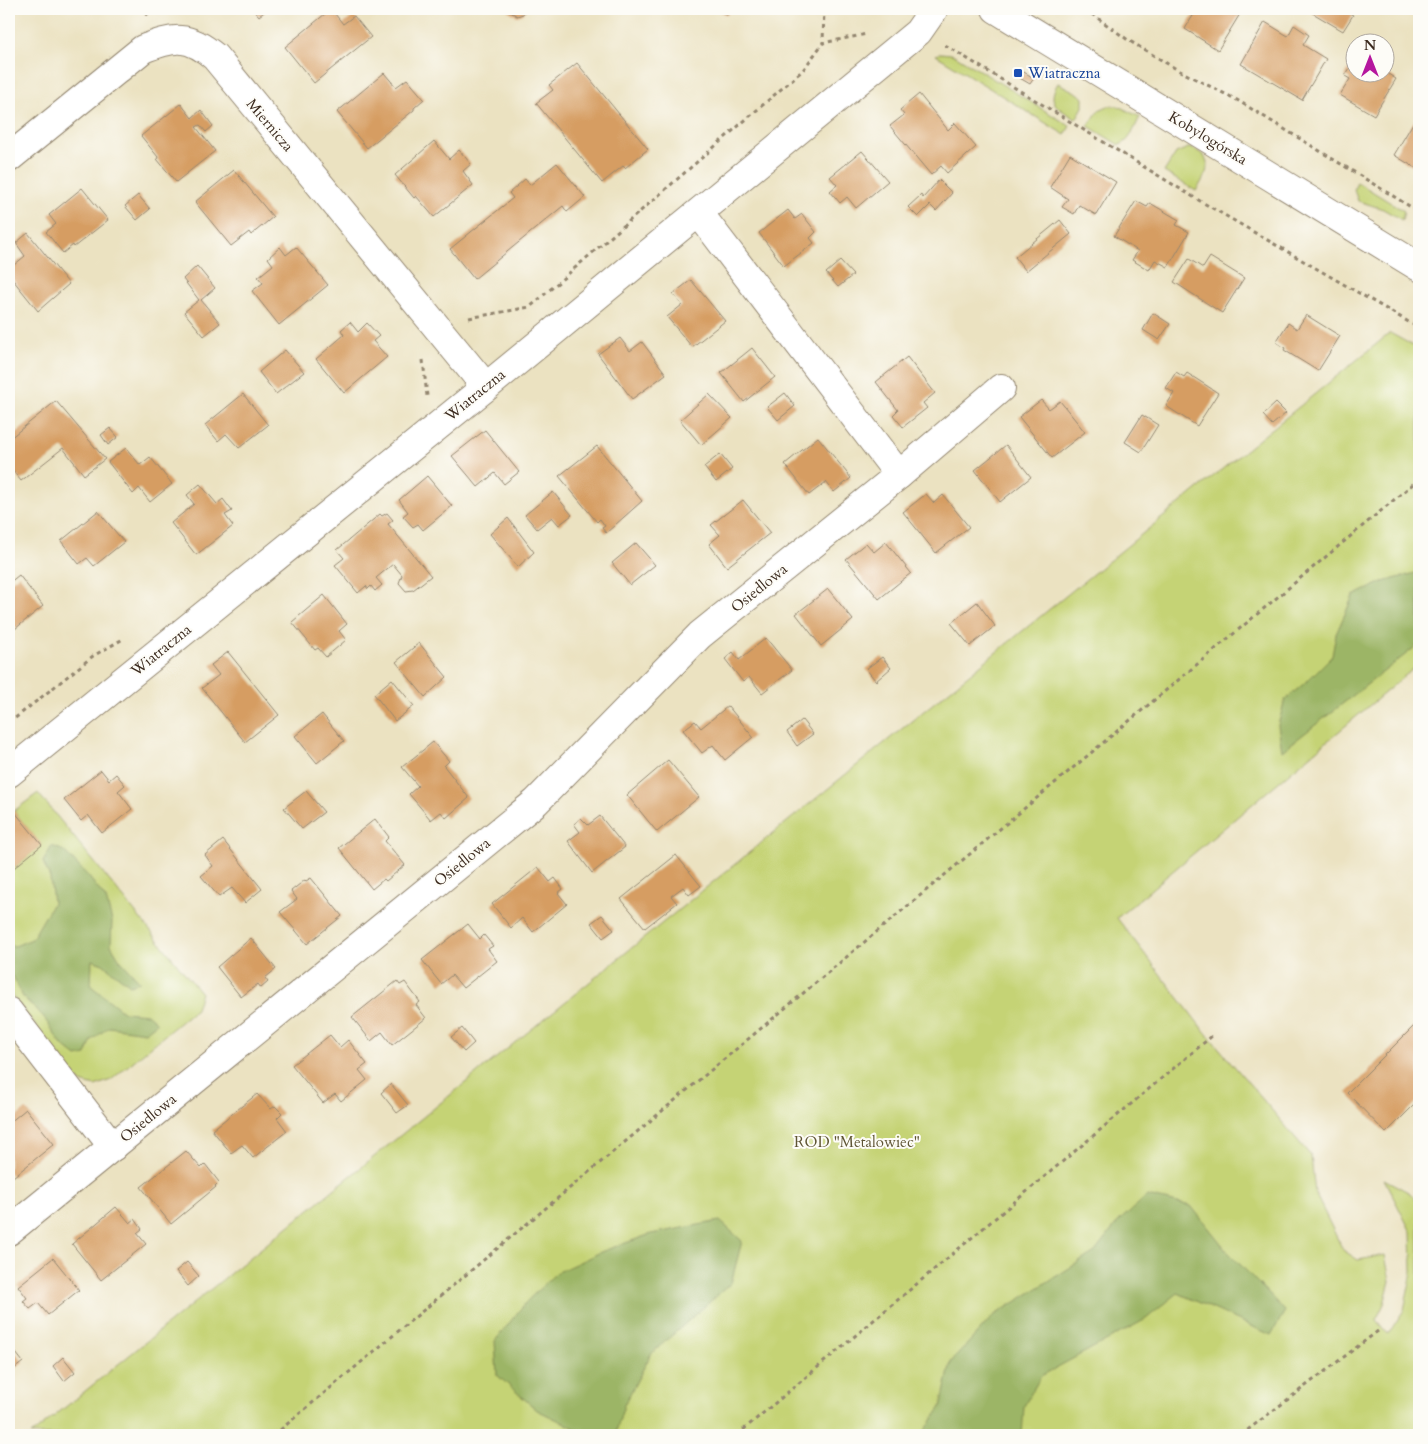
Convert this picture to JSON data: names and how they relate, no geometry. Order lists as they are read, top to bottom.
{
  "streets": {
    "street": [
      "Miernicza",
      "Kobylogórska",
      "Wiatraczna",
      "Osiedlowa"
    ]
  },
  "crossings": [
    ["Miernicza", "Wiatraczna"]
  ],
  "parks": ["ROD \"Metalowiec\""],
  "places": {
    "transit": ["Wiatraczna"]
  },
  "north": "top"
}
